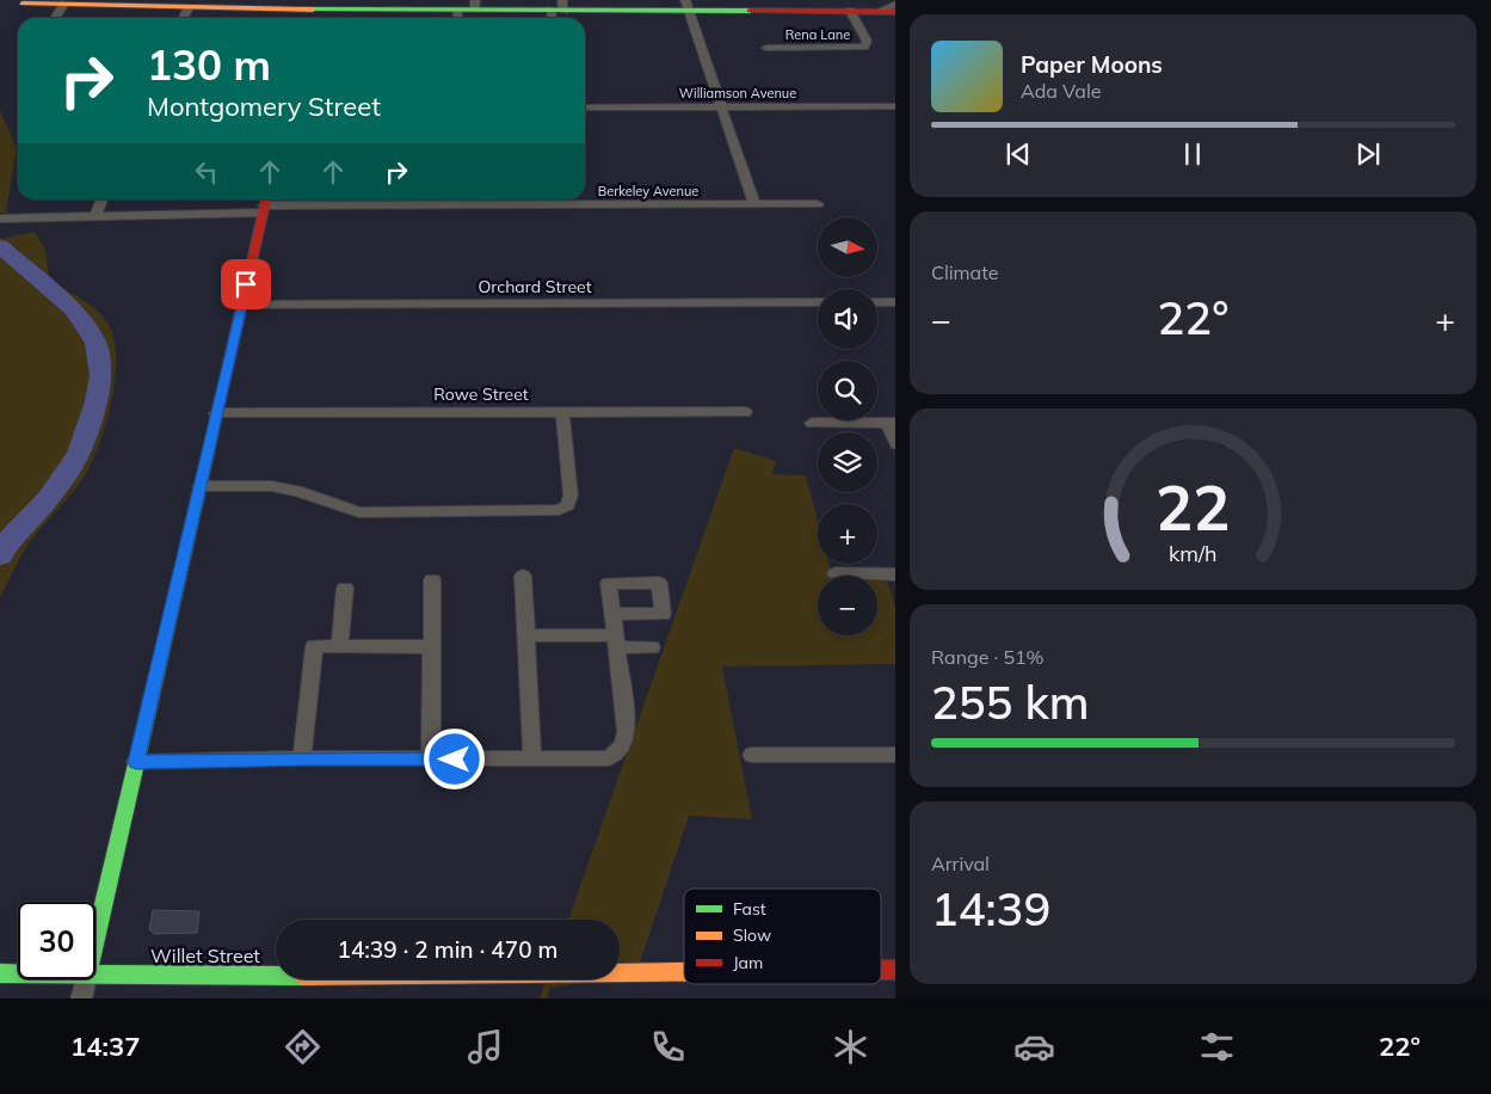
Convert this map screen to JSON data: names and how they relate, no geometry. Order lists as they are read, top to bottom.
{
  "streets": {
    "street": [
      "Rena Lane",
      "Williamson Avenue",
      "Berkeley Avenue",
      "Orchard Street",
      "Rowe Street",
      "Willet Street"
    ]
  },
  "legend": ["Fast", "Slow", "Jam"],
  "north": "right",
  "page": {
    "turn": ["130 m", "Montgomery Street"],
    "song": ["Paper Moons", "Ada Vale"],
    "tile": [
      "Climate",
      ["Range · 51%", "255 km"],
      ["Arrival", "14:39"]
    ],
    "map_buttons": ["+", "−"],
    "heat": ["−", "22°", "+"],
    "limit": "30",
    "trip": "14:39 · 2 min · 470 m",
    "tabs": ["14:37", "22°"],
    "gauge": ["22", "km/h"]
  }
}
